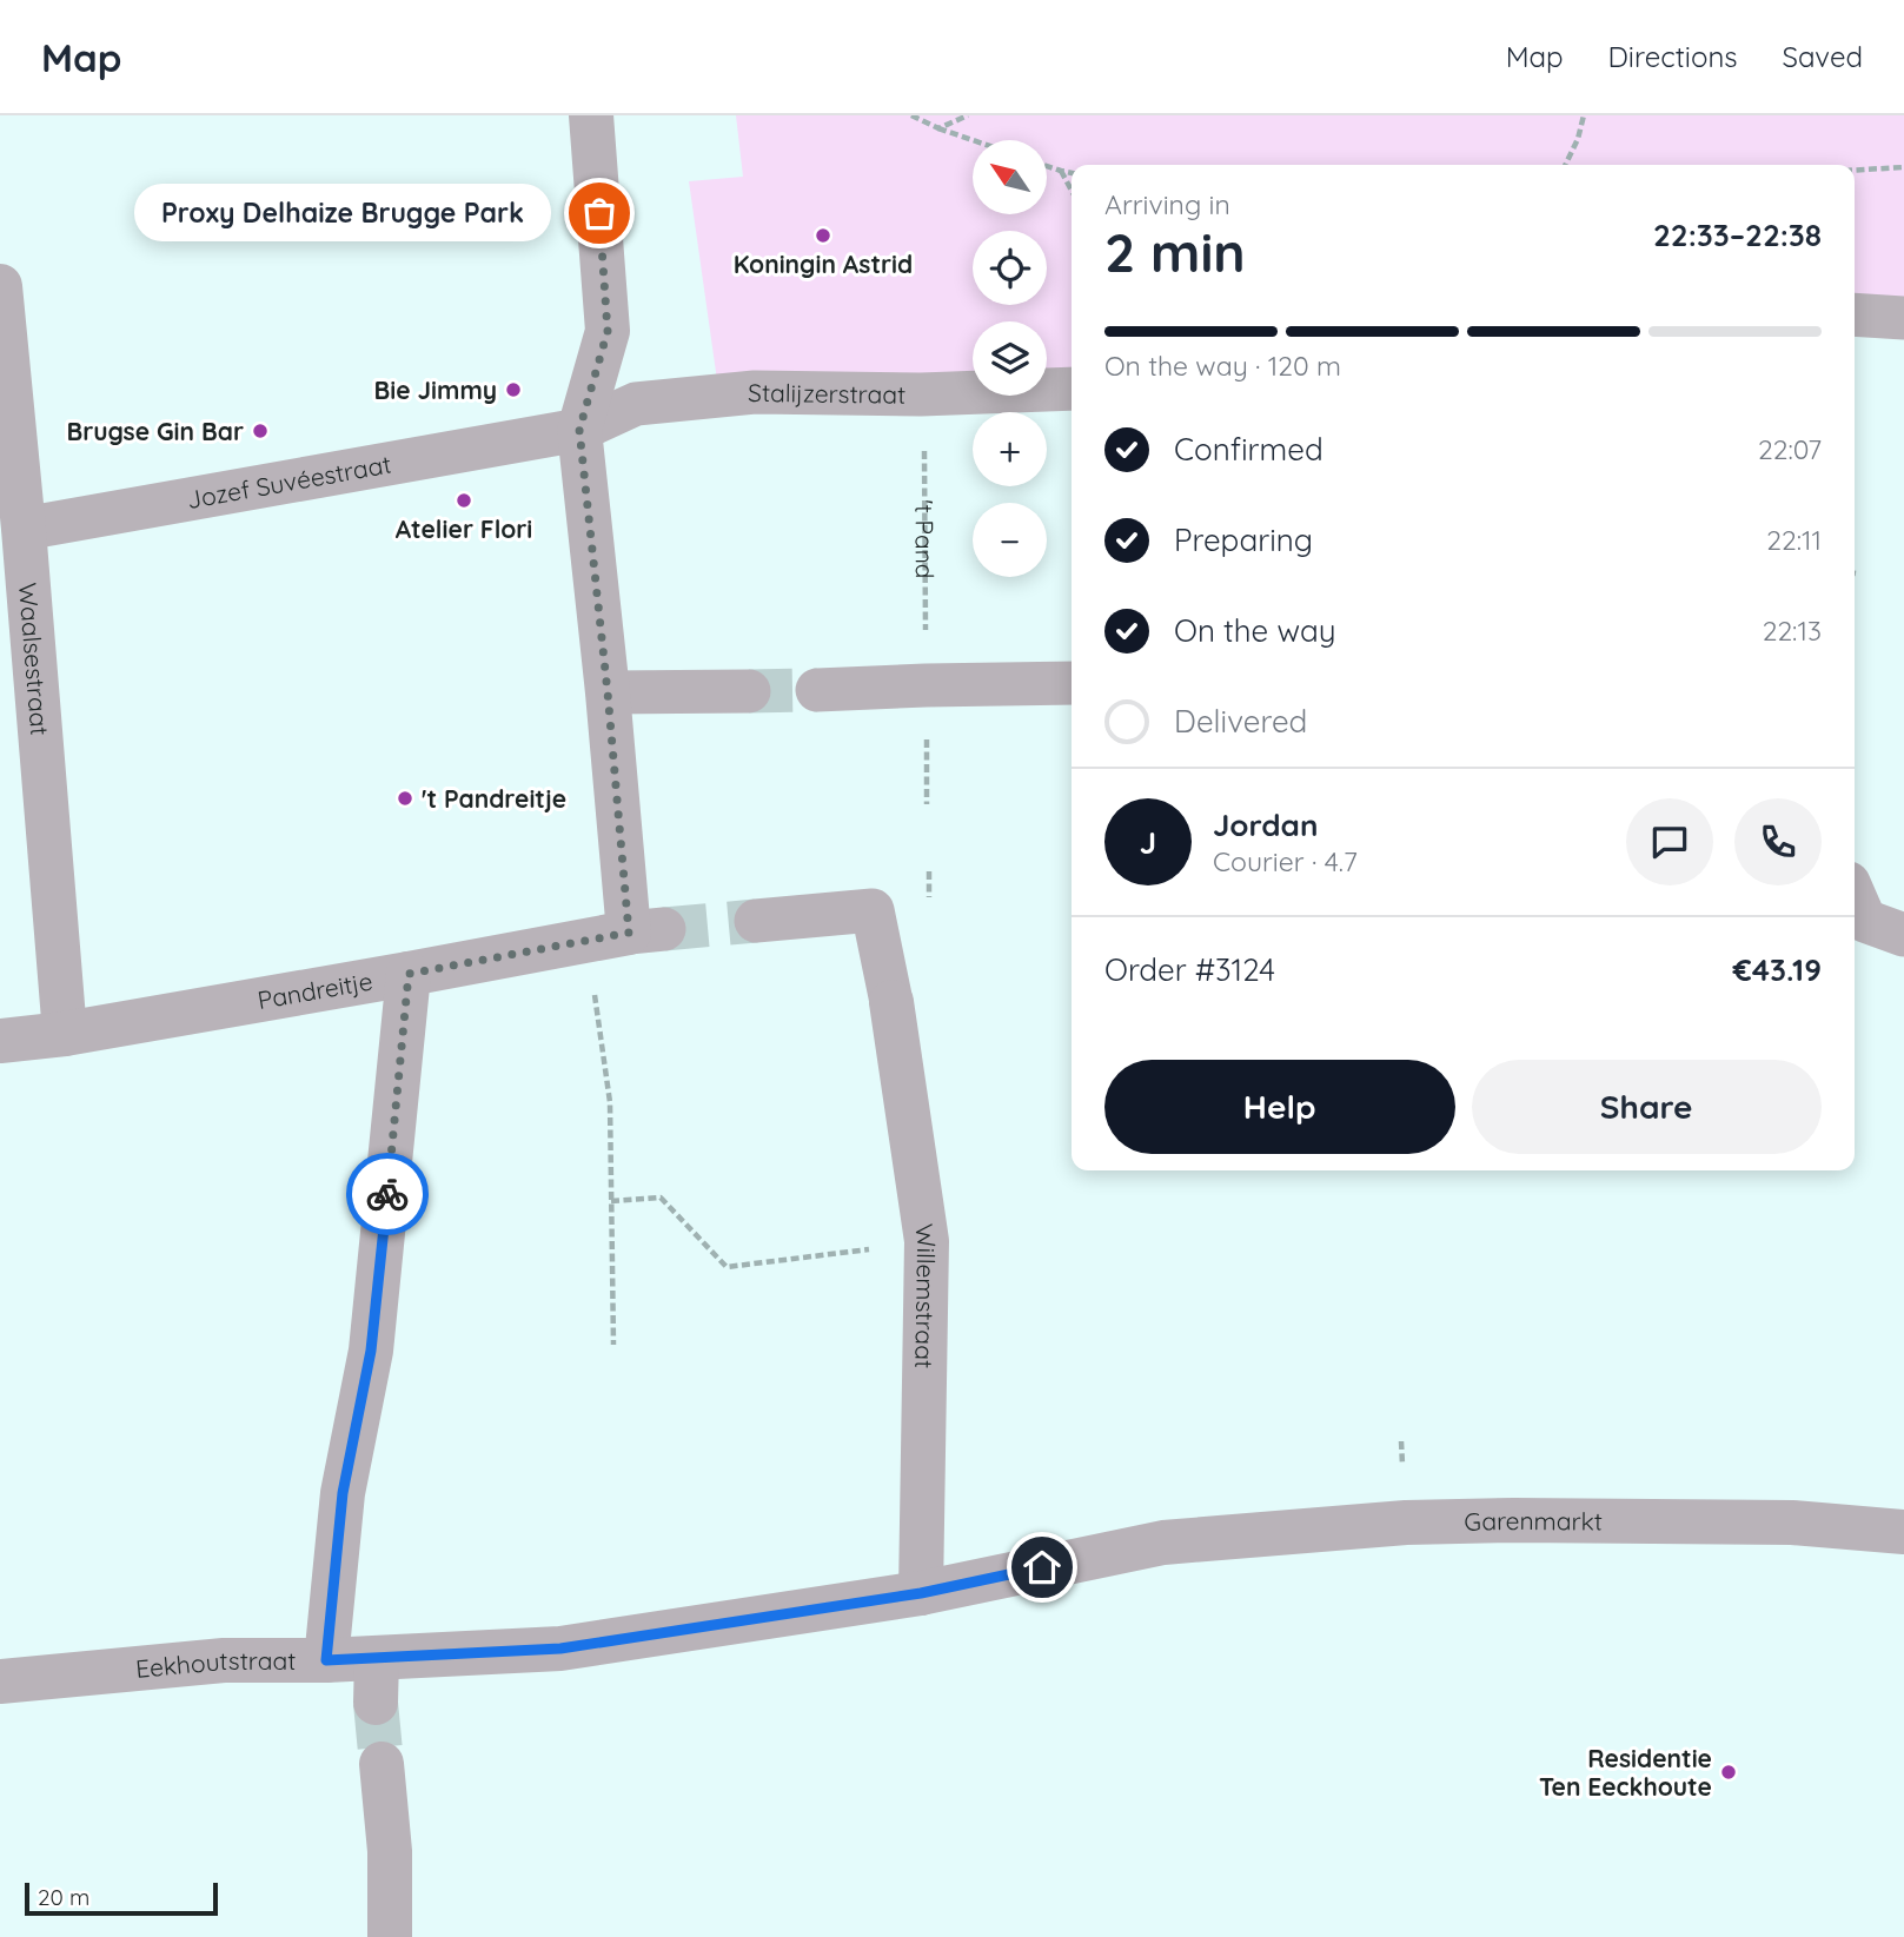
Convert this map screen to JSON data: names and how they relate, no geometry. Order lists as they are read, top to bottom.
{
  "streets": {
    "street": [
      "Stalijzerstraat",
      "Jozef Suvéestraat",
      "Waalsestraat",
      "Pandreitje",
      "Willemstraat",
      "Garenmarkt",
      "Eekhoutstraat"
    ],
    "path": ["'t Pand"]
  },
  "crossings": [
    ["Stalijzerstraat", "Jozef Suvéestraat"],
    ["Stalijzerstraat", "'t Pand"],
    ["Jozef Suvéestraat", "Waalsestraat"],
    ["Waalsestraat", "Pandreitje"],
    ["Willemstraat", "Eekhoutstraat"],
    ["Garenmarkt", "Eekhoutstraat"]
  ],
  "places": [
    "Proxy Delhaize Brugge Park",
    "Koningin Astrid",
    "Bie Jimmy",
    "Brugse Gin Bar",
    "Atelier Flori",
    "'t Pandreitje",
    "Residentie Ten Eeckhoute"
  ],
  "scale_bar": "20 m",
  "north": "top left",
  "page": {
    "header": "Map",
    "nav": ["Map", "Directions", "Saved"],
    "map_buttons": ["+", "−"],
    "heading": ["2 min", "Arriving in", "22:33–22:38"],
    "panel": [
      "Jordan",
      "Courier · 4.7",
      "Order #3124",
      "€43.19"
    ],
    "bubble": "Proxy Delhaize Brugge Park",
    "bar": "On the way · 120 m",
    "list": [
      ["Confirmed", "22:07"],
      ["Preparing", "22:11"],
      ["On the way", "22:13"],
      "Delivered"
    ],
    "round": "J",
    "buttons": ["Help", "Share"],
    "scale": "20 m"
  }
}
